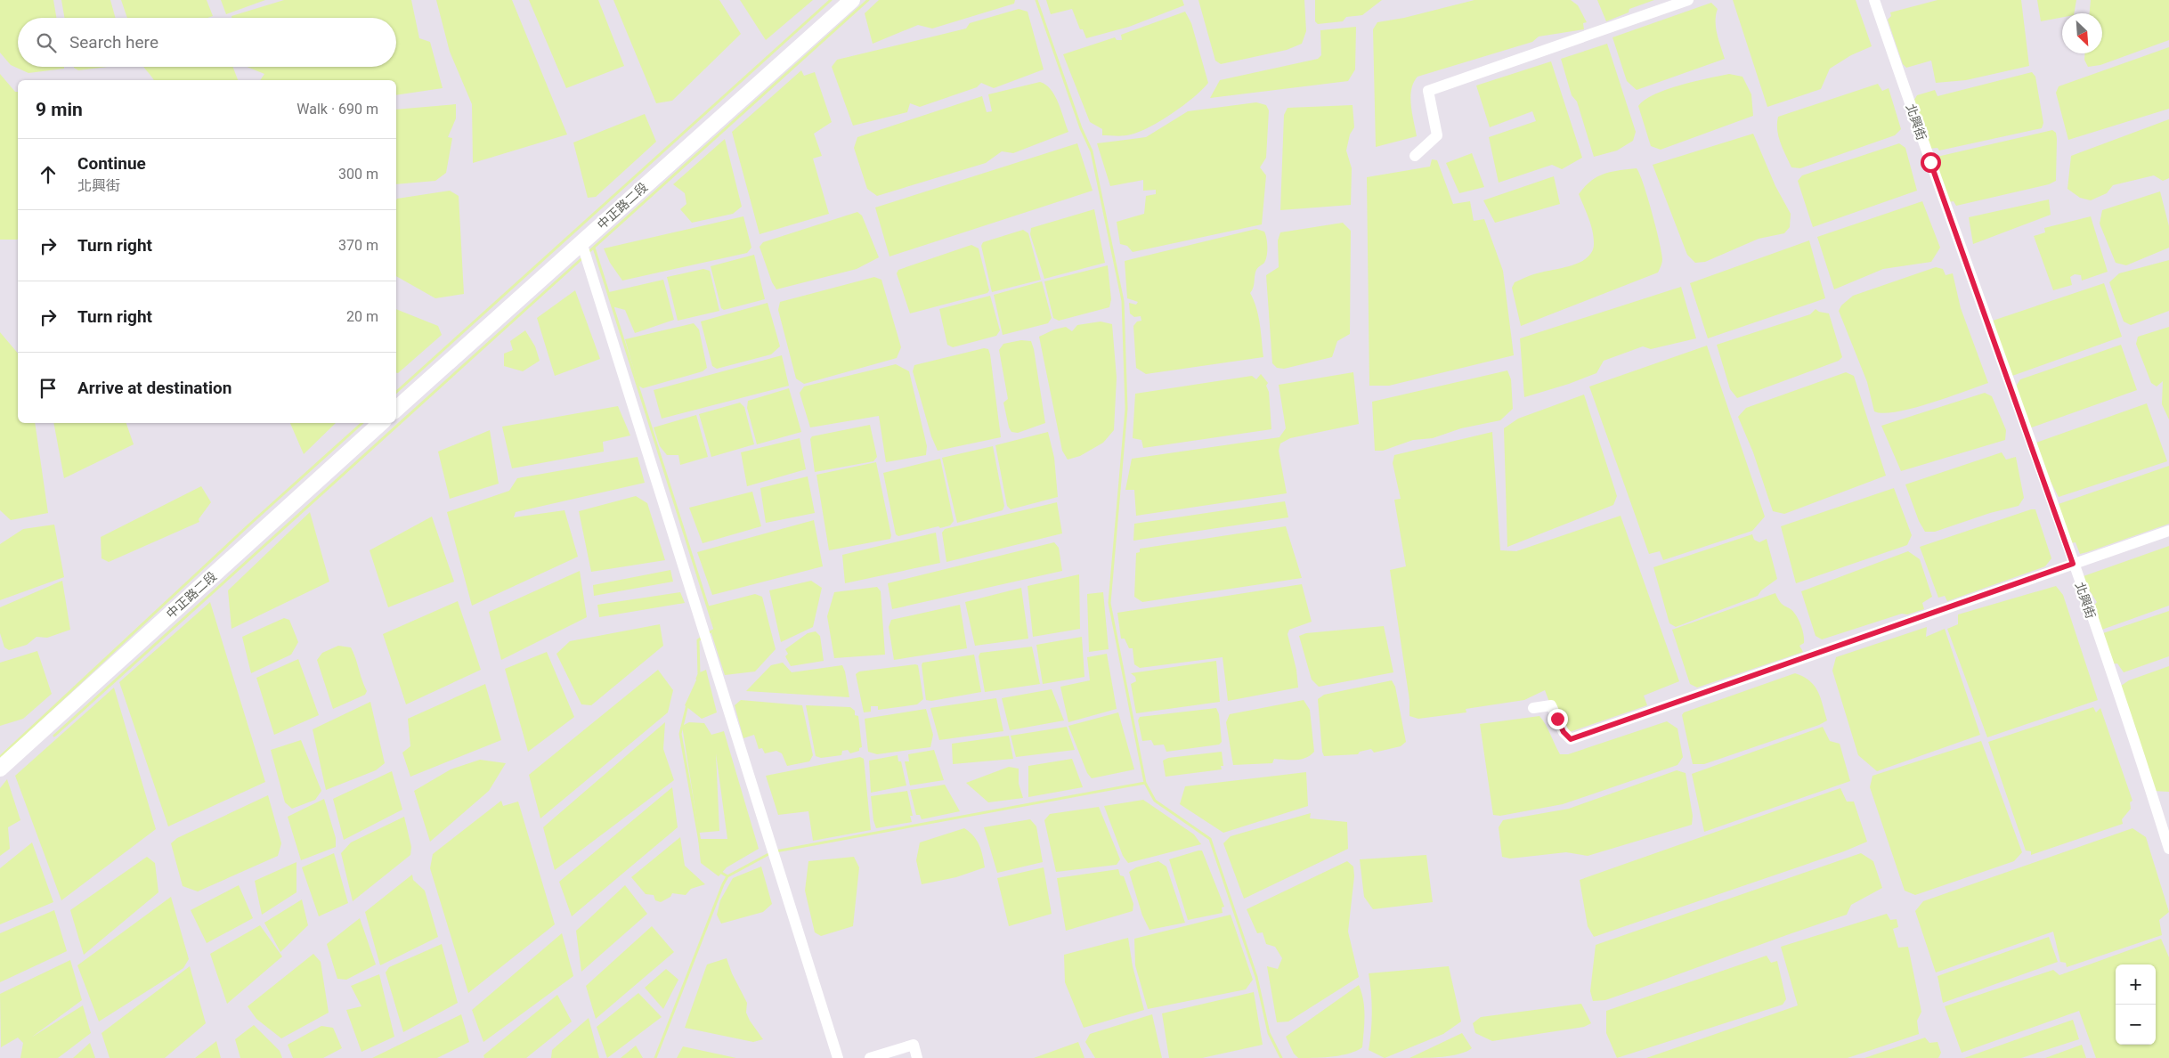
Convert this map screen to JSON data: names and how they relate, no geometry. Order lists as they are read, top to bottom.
{
  "streets": {
    "main road": ["中正路二段"],
    "street": ["北興街"]
  },
  "north": "bottom right",
  "page": {
    "search": "Search here",
    "heading": ["9 min", "Walk · 690 m"],
    "list": [
      ["Continue", "北興街", "300 m"],
      ["Turn right", "370 m"],
      ["Turn right", "20 m"],
      "Arrive at destination"
    ],
    "map_buttons": ["+", "−"]
  }
}
